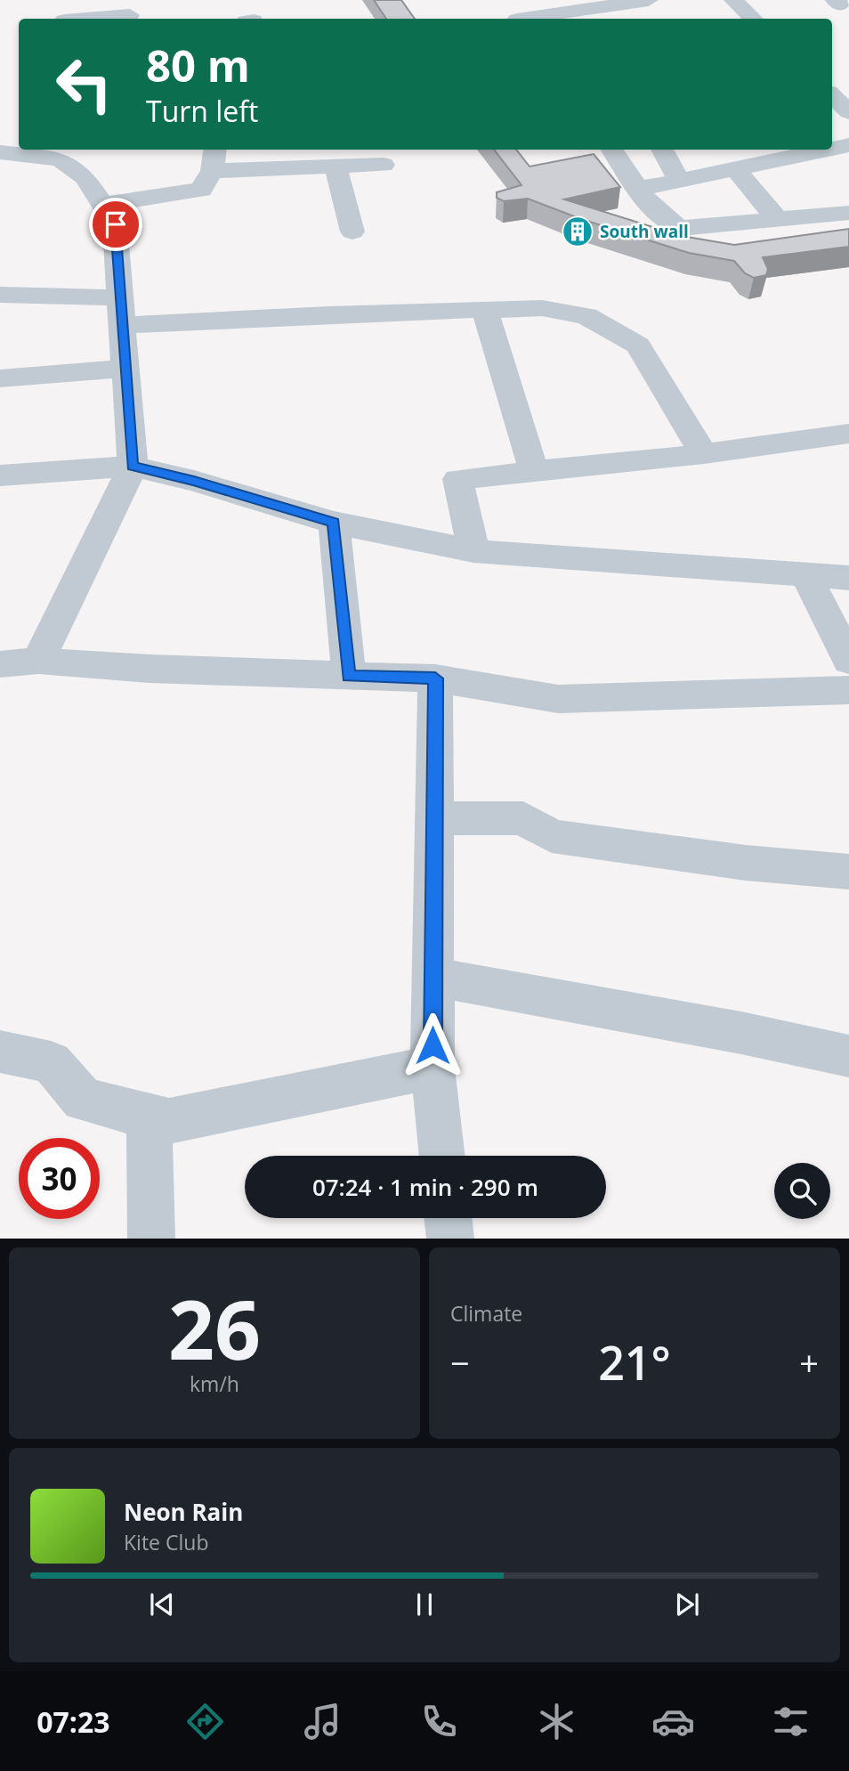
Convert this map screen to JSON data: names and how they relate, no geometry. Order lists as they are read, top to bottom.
{
  "places": {
    "building": ["South wall"]
  },
  "page": {
    "turn": ["80 m", "Turn left"],
    "limit": "30",
    "trip": "07:24 · 1 min · 290 m",
    "tile": [
      ["26", "km/h"],
      "Climate"
    ],
    "heat": ["−", "21°", "+"],
    "song": ["Neon Rain", "Kite Club"],
    "tabs": "07:23"
  }
}
